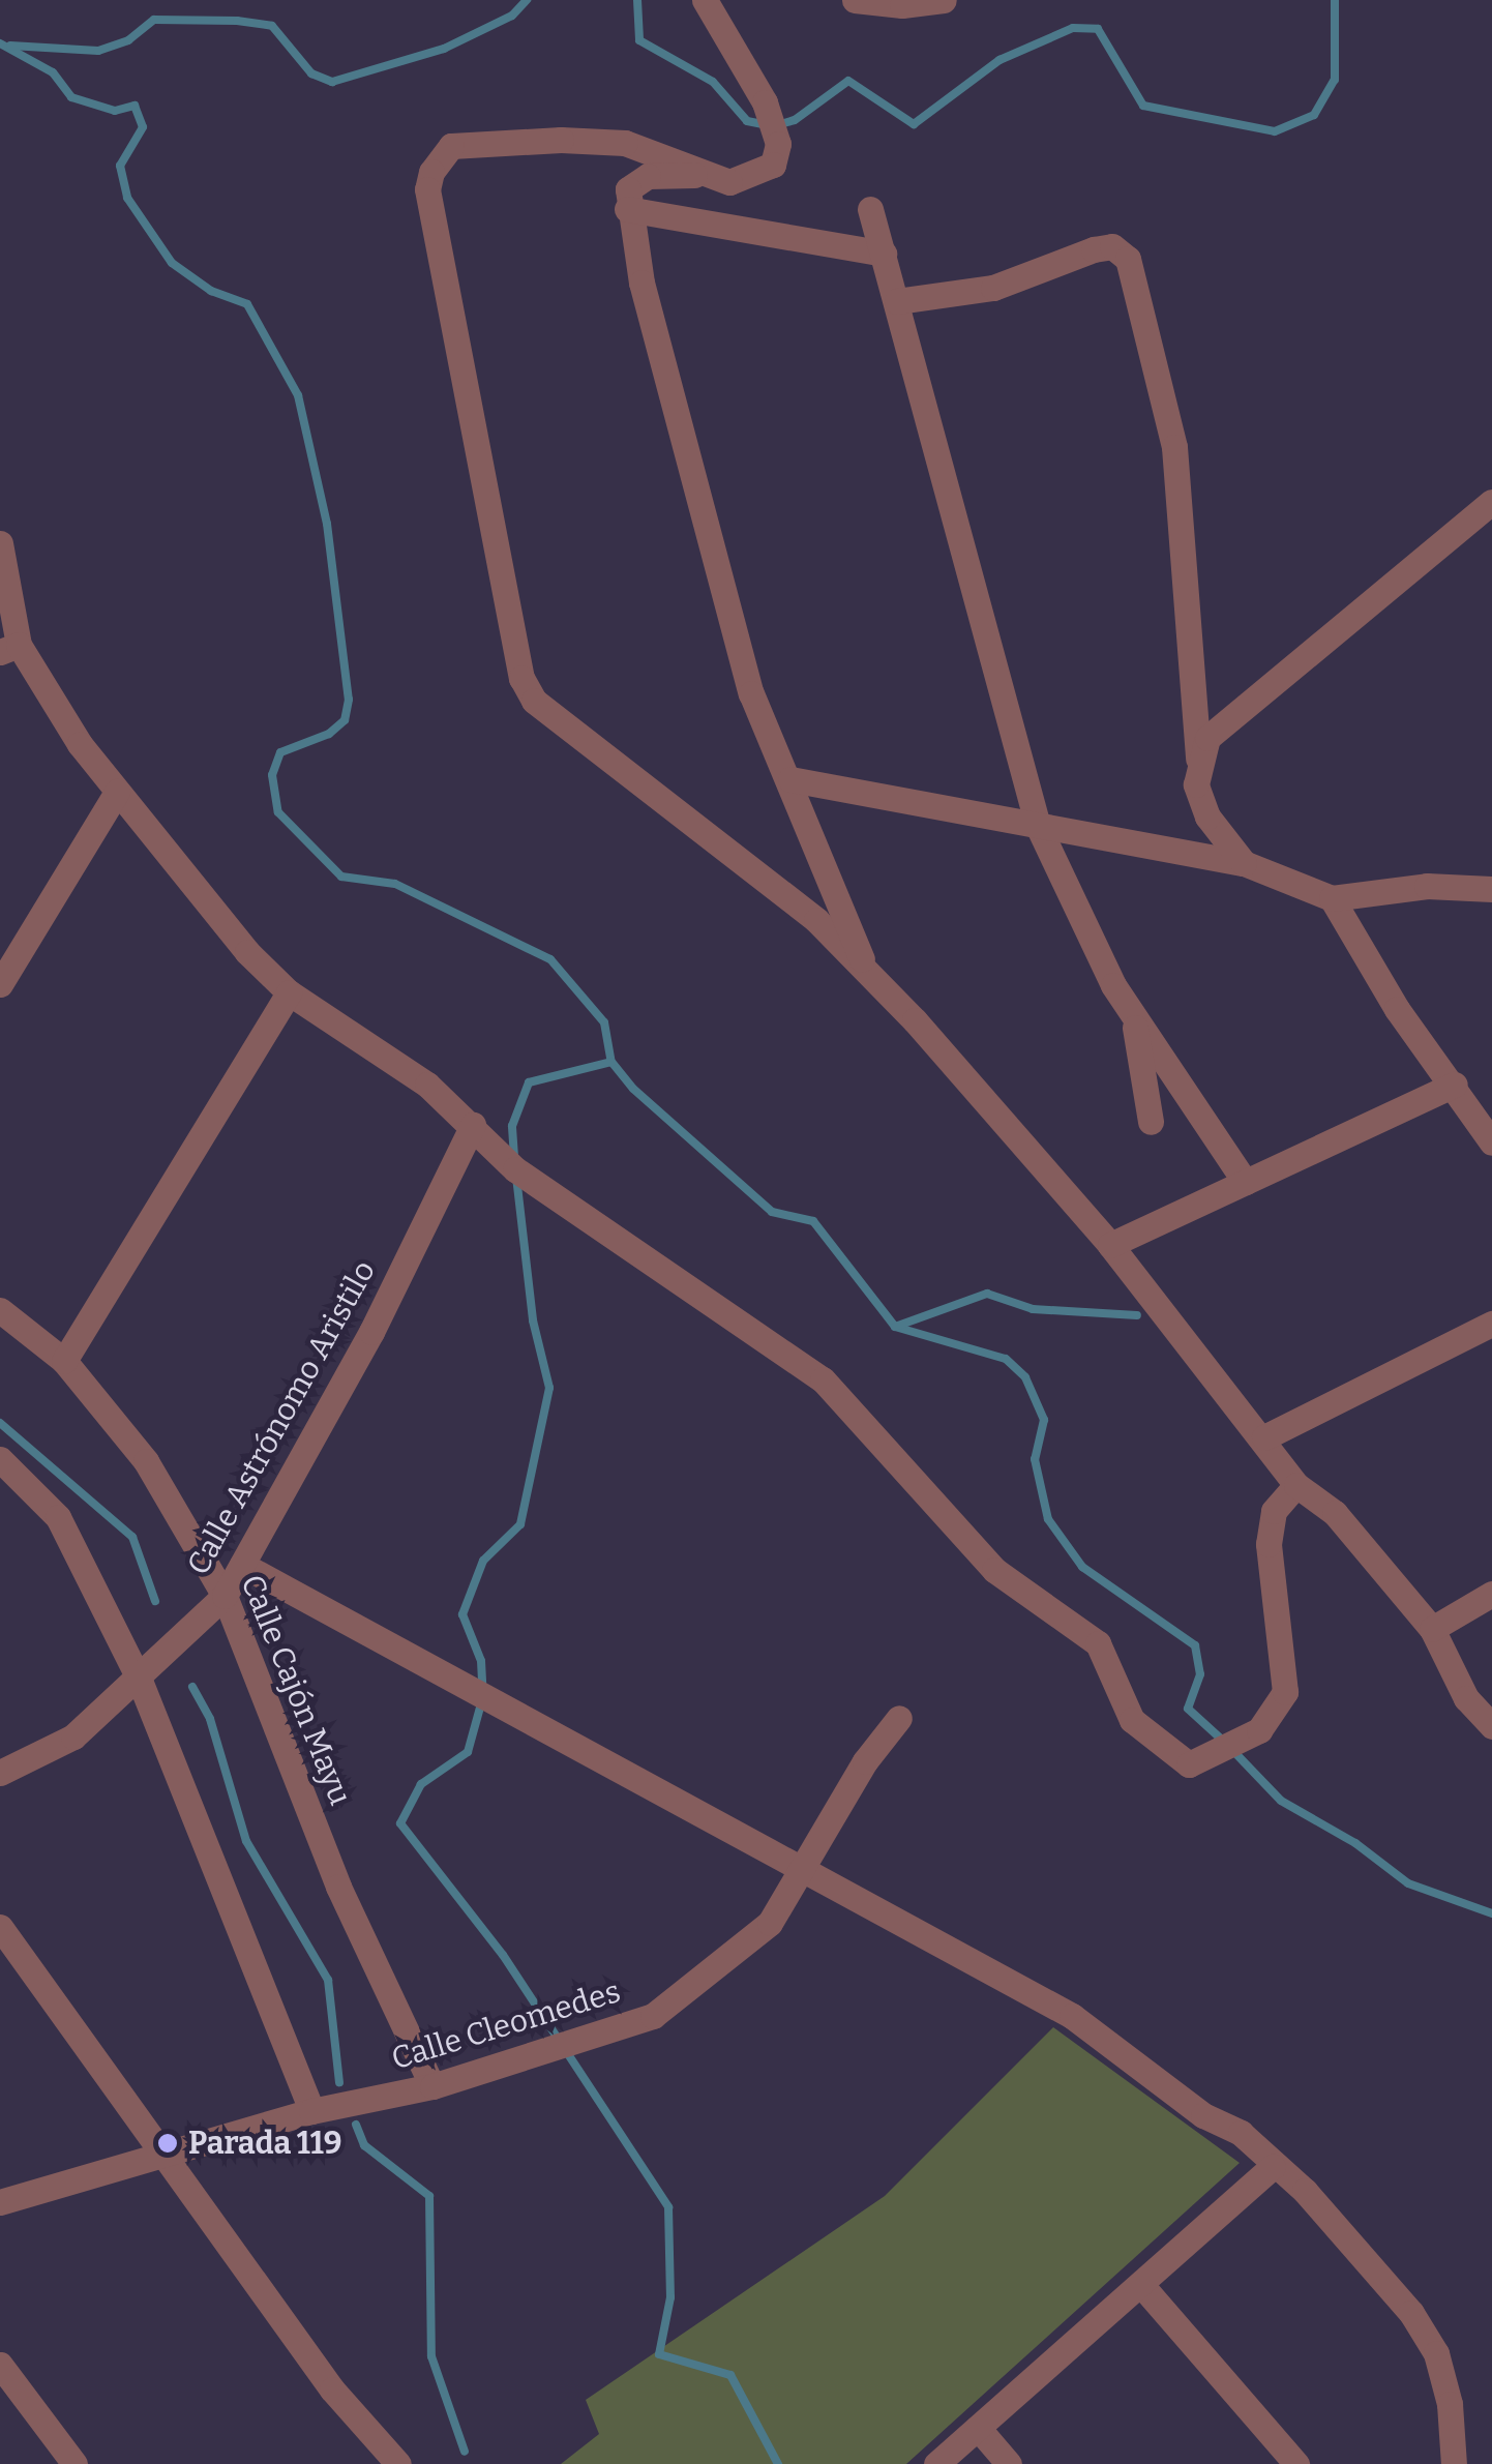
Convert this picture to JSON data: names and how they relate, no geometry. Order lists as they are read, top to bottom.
{
  "streets": {
    "street": ["Calle Astrónomo Aristilo", "Calle Cajón Mayu", "Calle Cleomedes"]
  },
  "crossings": [
    ["Calle Astrónomo Aristilo", "Calle Cajón Mayu"],
    ["Calle Cajón Mayu", "Calle Cleomedes"]
  ],
  "places": ["Parada 119"]
}
